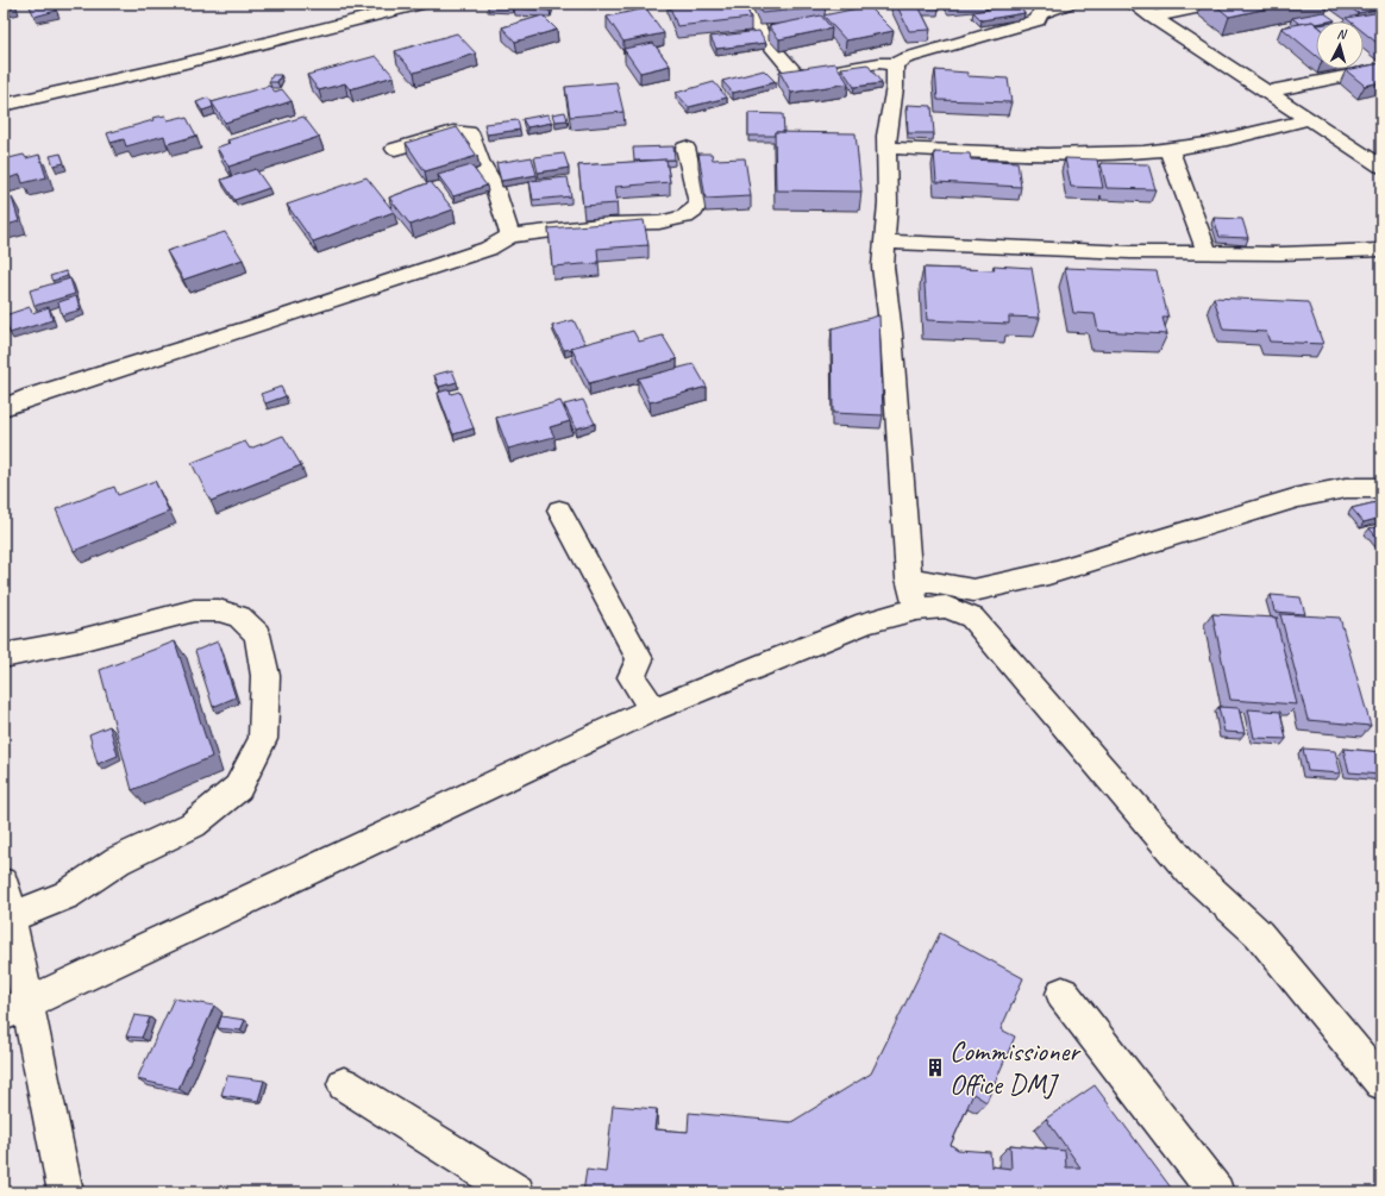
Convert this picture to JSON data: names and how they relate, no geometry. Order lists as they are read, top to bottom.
{
  "places": {
    "building": ["Commissioner Office DMJ"]
  },
  "north": "top"
}
